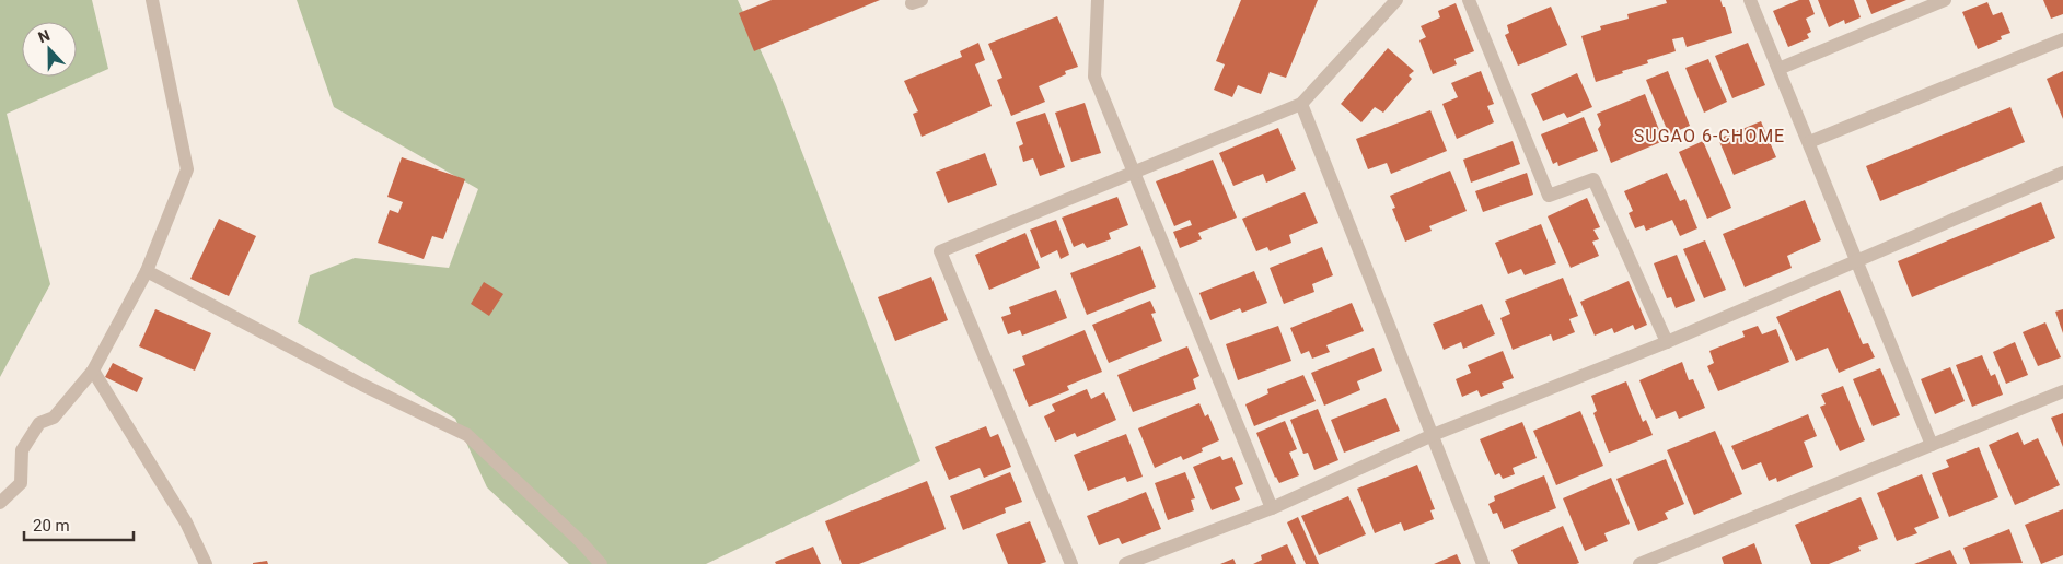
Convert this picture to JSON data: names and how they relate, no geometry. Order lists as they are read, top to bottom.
{
  "districts": ["SUGAO 6-CHOME"],
  "scale_bar": "20 m",
  "north": "top"
}
